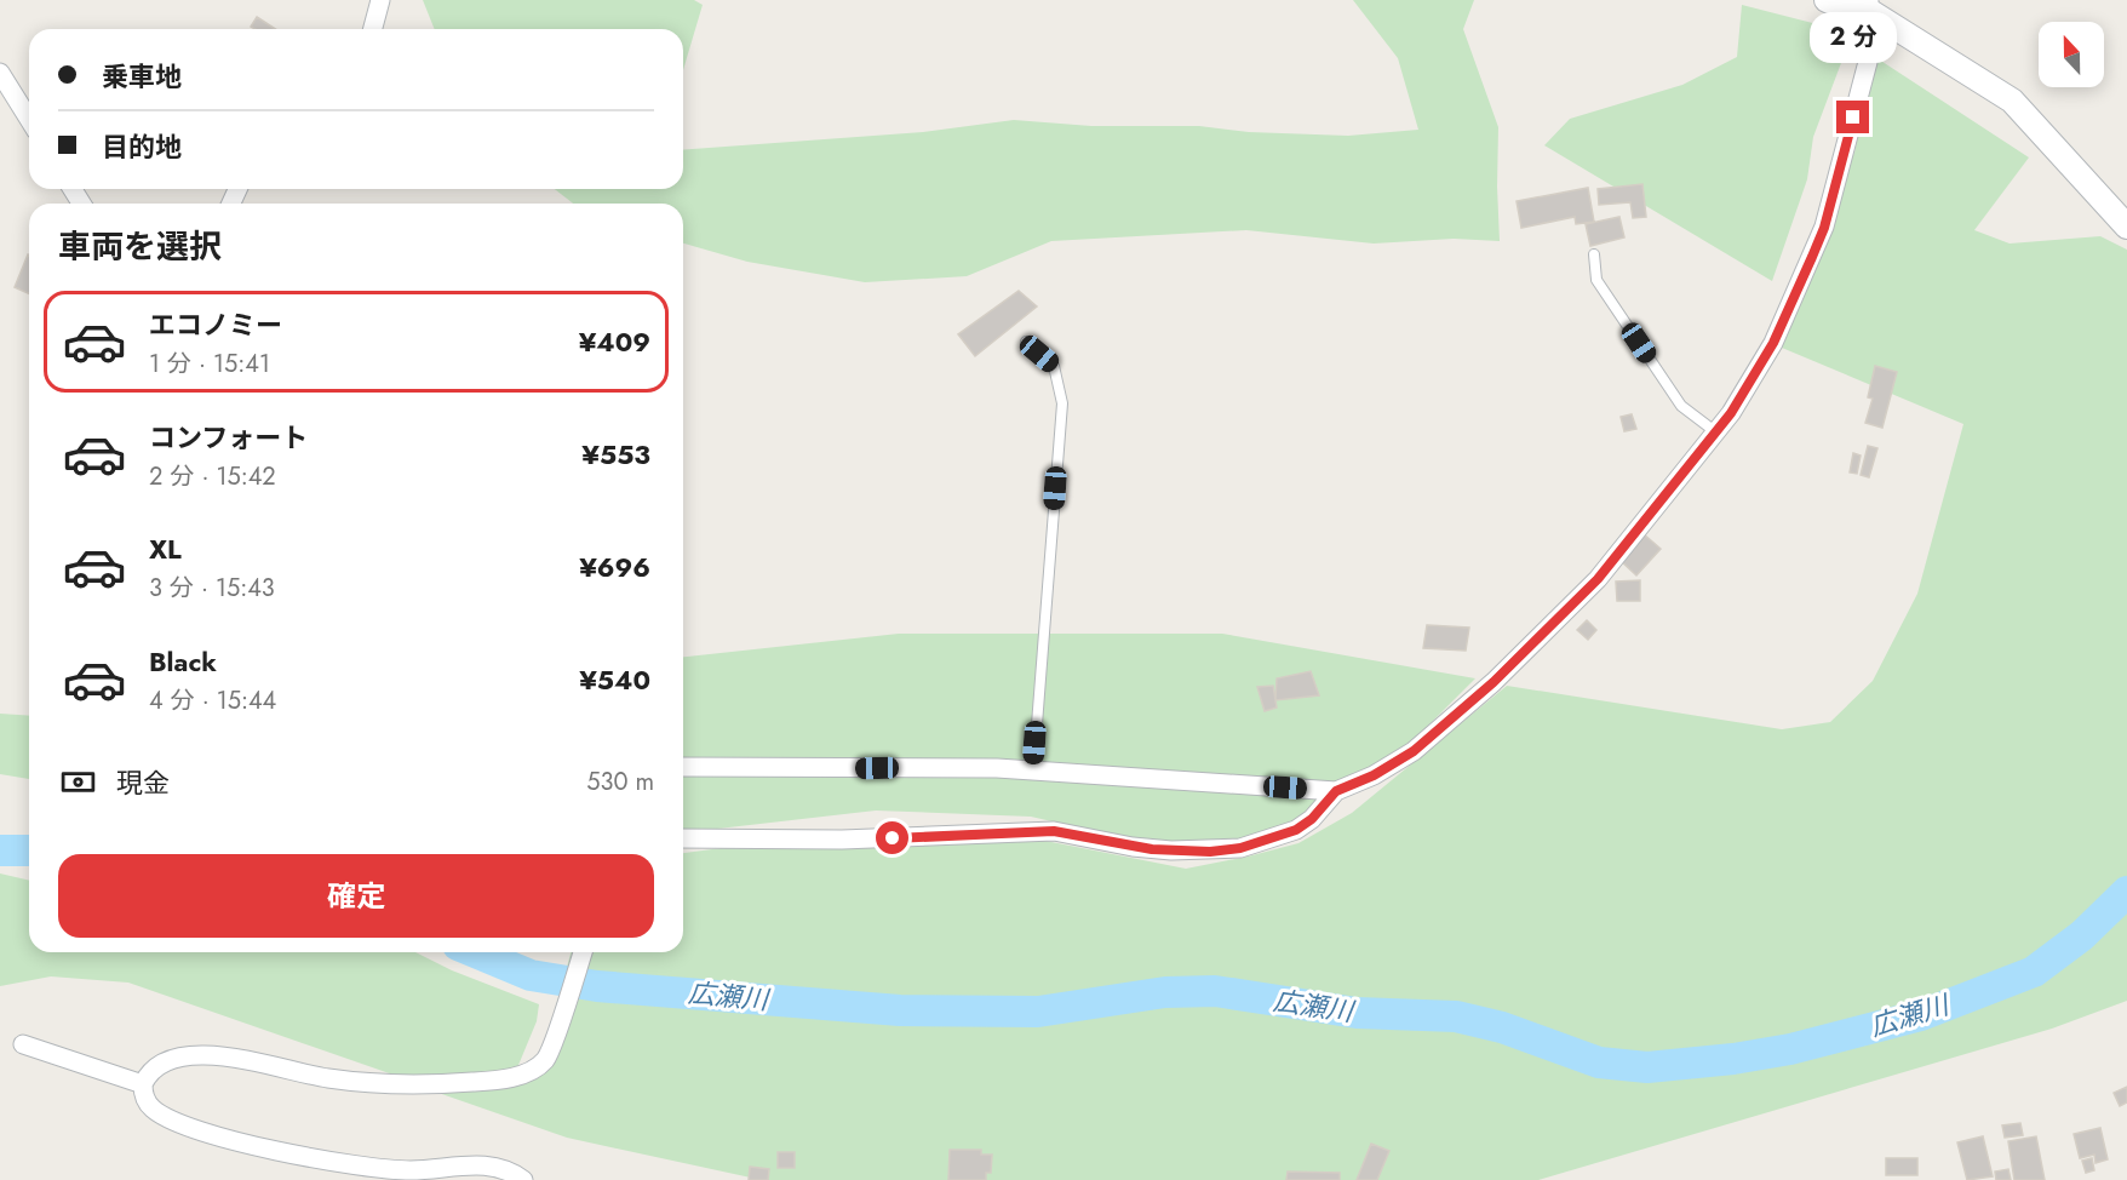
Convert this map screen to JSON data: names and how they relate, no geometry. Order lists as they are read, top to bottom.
{
  "water": ["広瀬川"],
  "north": "top",
  "page": {
    "bubble": "2 分",
    "banner": ["乗車地", "目的地"],
    "heading": "車両を選択",
    "list": [
      {
        "name": "エコノミー",
        "note": "1 分 · 15:41",
        "value": "¥409"
      },
      {
        "name": "コンフォート",
        "note": "2 分 · 15:42",
        "value": "¥553"
      },
      {
        "name": "XL",
        "note": "3 分 · 15:43",
        "value": "¥696"
      },
      {
        "name": "Black",
        "note": "4 分 · 15:44",
        "value": "¥540"
      }
    ],
    "pay": ["現金", "530 m"],
    "buttons": "確定"
  }
}
